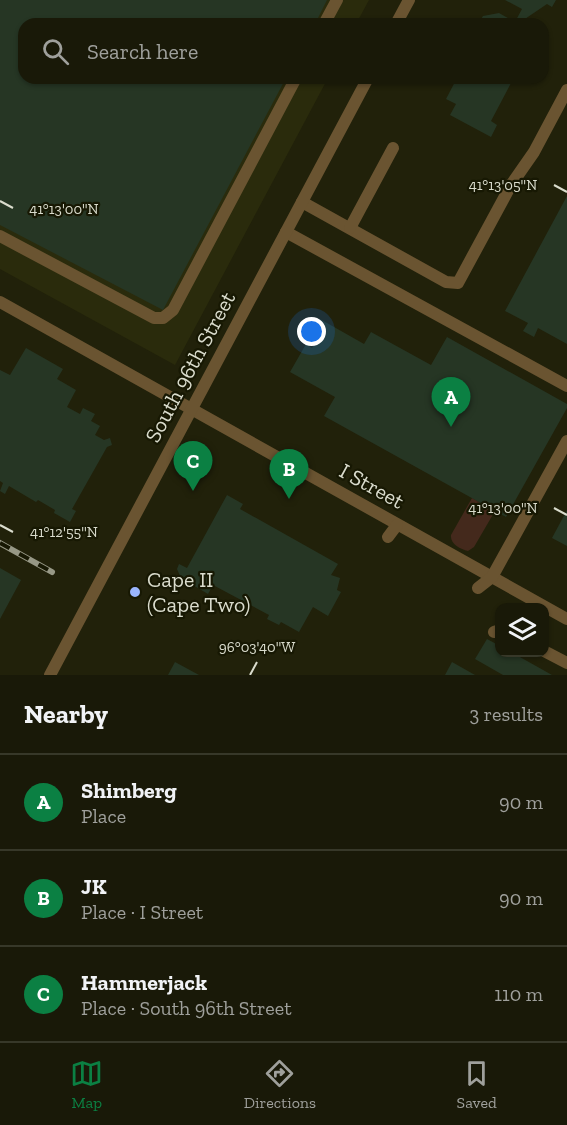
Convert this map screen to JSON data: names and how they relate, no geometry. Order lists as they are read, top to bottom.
{
  "streets": {
    "street": ["South 96th Street", "I Street"]
  },
  "crossings": [
    ["South 96th Street", "I Street"]
  ],
  "places": ["Cape II (Cape Two)"],
  "page": {
    "search": "Search here",
    "pins": ["A", "C", "B"],
    "heading": ["Nearby", "3 results"],
    "list": [
      {
        "mark": "A",
        "name": "Shimberg",
        "note": "Place",
        "value": "90 m"
      },
      {
        "mark": "B",
        "name": "JK",
        "note": "Place · I Street",
        "value": "90 m"
      },
      {
        "mark": "C",
        "name": "Hammerjack",
        "note": "Place · South 96th Street",
        "value": "110 m"
      }
    ],
    "nav": ["Map", "Directions", "Saved"]
  },
  "coordinates": [
    "41°13'05\"N",
    "41°13'00\"N",
    "41°12'55\"N",
    "96°03'40\"W"
  ]
}
